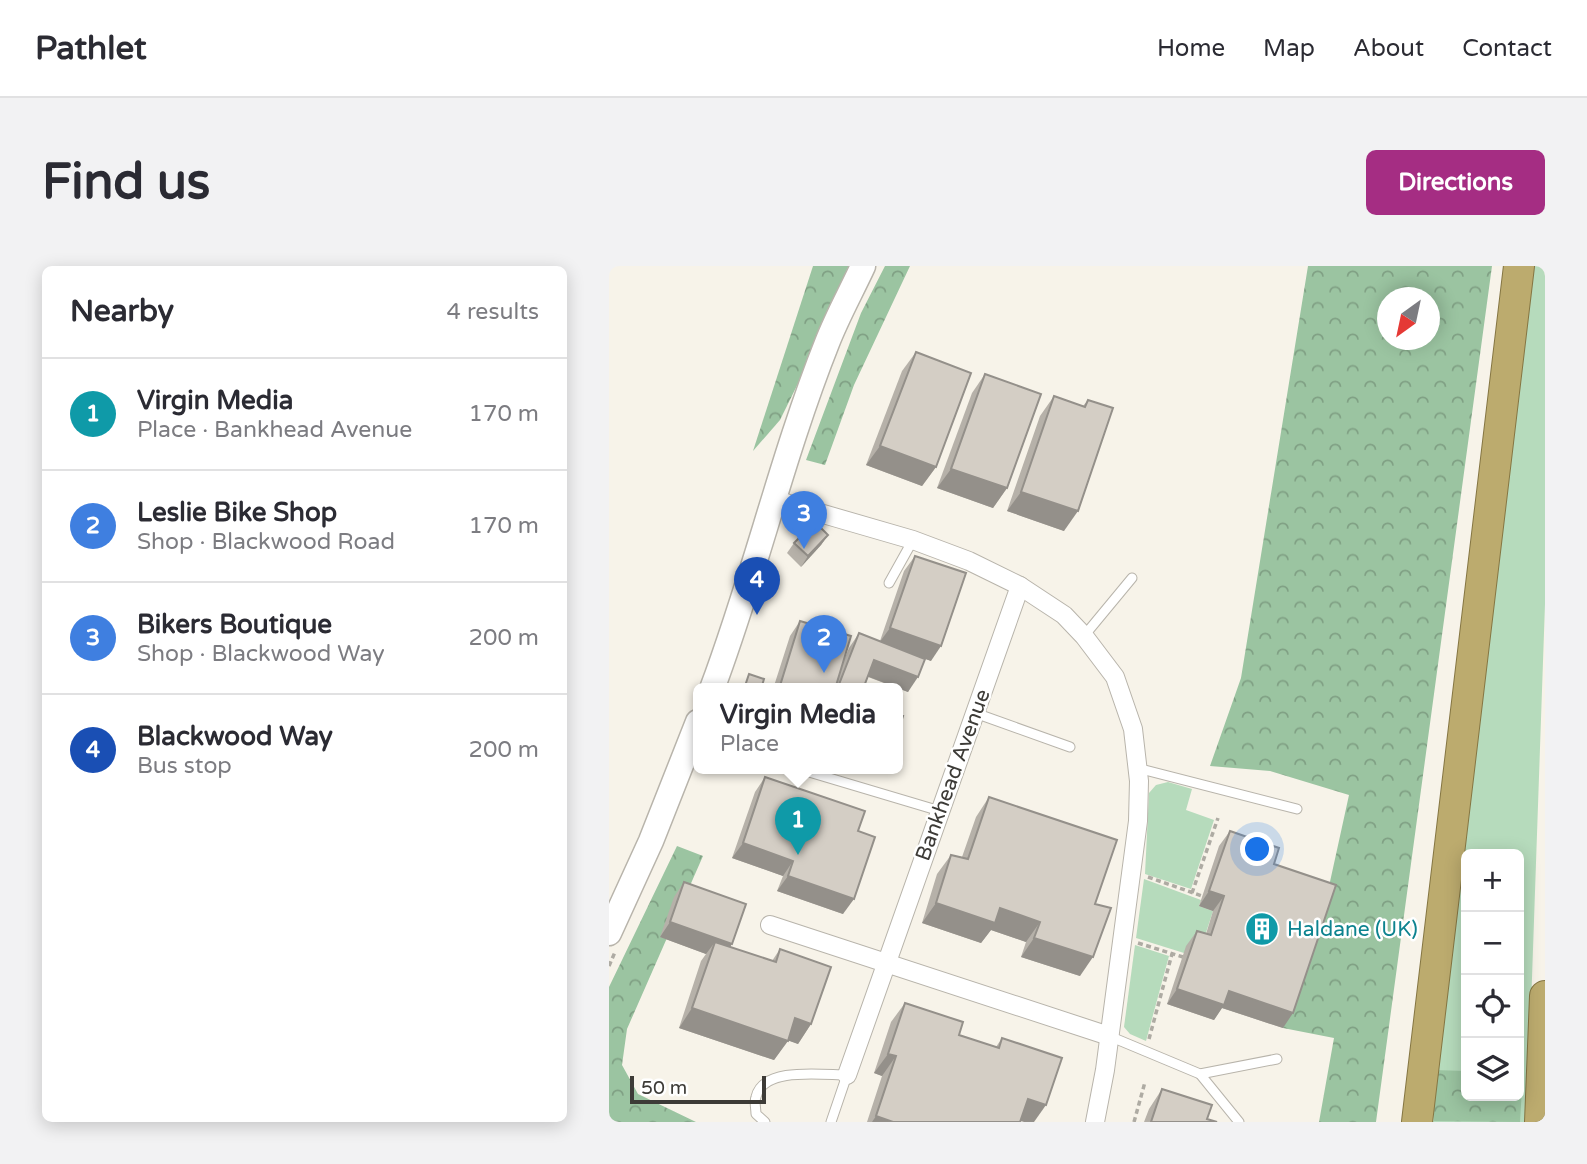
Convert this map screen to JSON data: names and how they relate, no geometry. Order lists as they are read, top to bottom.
{
  "streets": {
    "street": ["Bankhead Avenue"]
  },
  "places": {
    "building": ["Haldane (UK)"]
  },
  "scale_bar": "50 m",
  "north": "bottom left",
  "page": {
    "header": "Pathlet",
    "nav": [
      "Home",
      "Map",
      "About",
      "Contact"
    ],
    "buttons": "Directions",
    "title": "Find us",
    "heading": ["Nearby", "4 results"],
    "list": [
      {
        "mark": "1",
        "name": "Virgin Media",
        "note": "Place · Bankhead Avenue",
        "value": "170 m"
      },
      {
        "mark": "2",
        "name": "Leslie Bike Shop",
        "note": "Shop · Blackwood Road",
        "value": "170 m"
      },
      {
        "mark": "3",
        "name": "Bikers Boutique",
        "note": "Shop · Blackwood Way",
        "value": "200 m"
      },
      {
        "mark": "4",
        "name": "Blackwood Way",
        "note": "Bus stop",
        "value": "200 m"
      }
    ],
    "pins": [
      "3",
      "4",
      "2",
      "1"
    ],
    "popup": ["Virgin Media", "Place"],
    "map_buttons": ["+", "−"],
    "scale": "50 m"
  }
}
